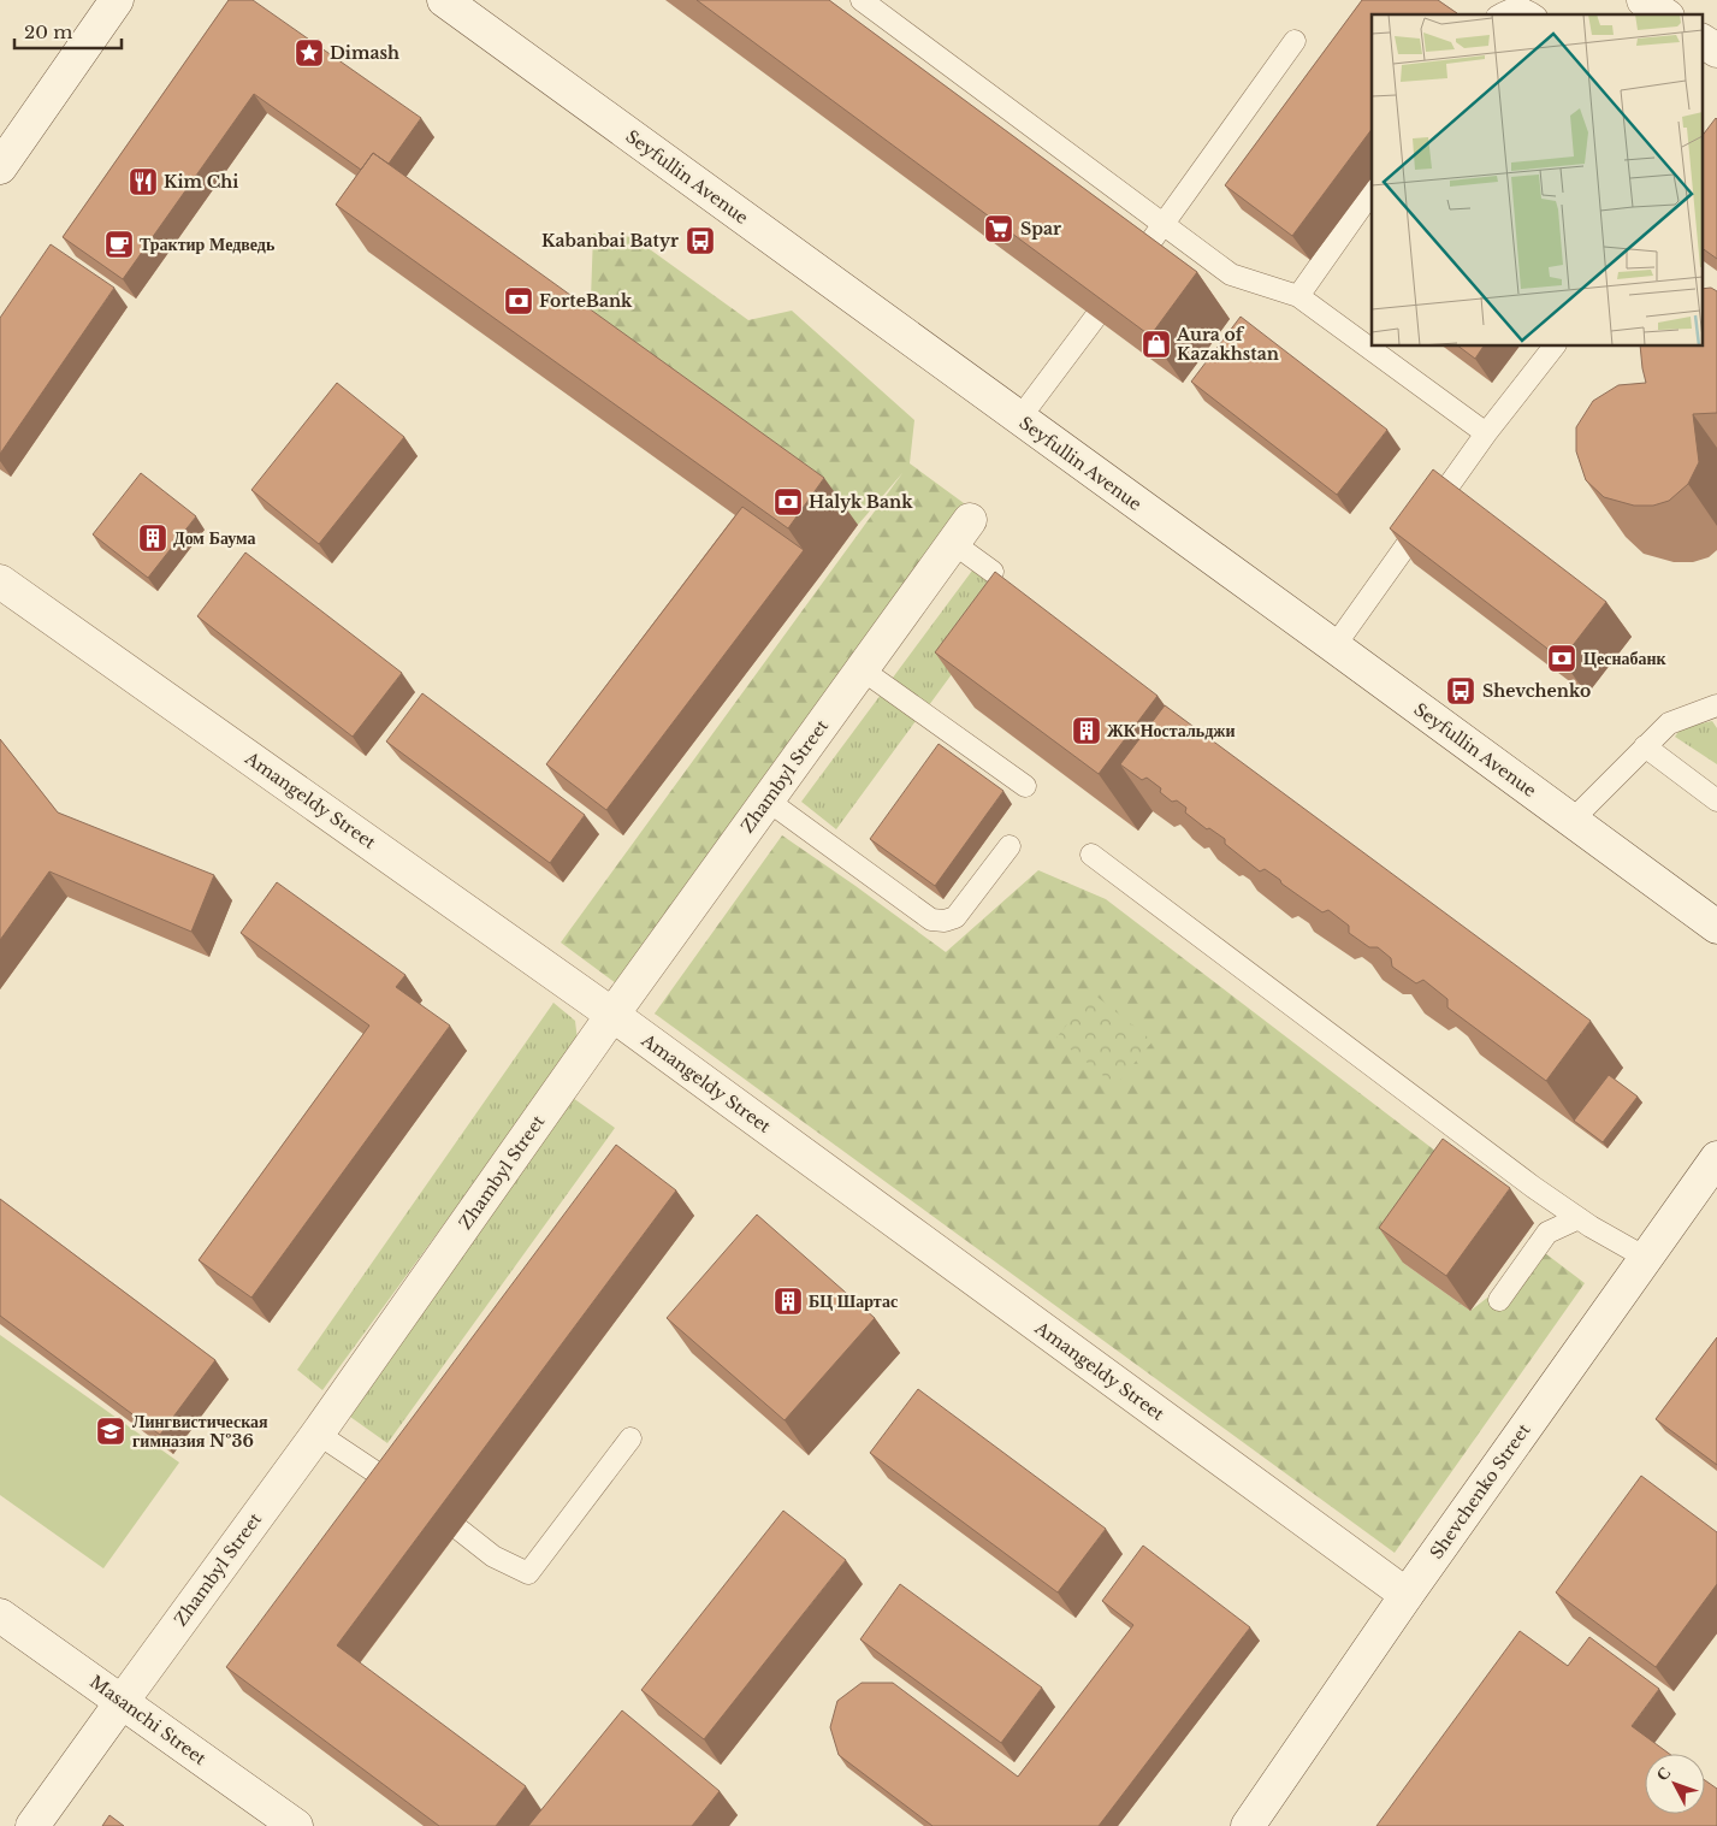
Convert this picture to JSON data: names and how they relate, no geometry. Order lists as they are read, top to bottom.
{
  "streets": {
    "street": [
      "Seyfullin Avenue",
      "Zhambyl Street",
      "Amangeldy Street",
      "Shevchenko Street",
      "Masanchi Street"
    ]
  },
  "crossings": [
    ["Zhambyl Street", "Amangeldy Street"],
    ["Zhambyl Street", "Masanchi Street"],
    ["Amangeldy Street", "Shevchenko Street"]
  ],
  "places": {
    "place": ["Dimash"],
    "restaurant": ["Kim Chi"],
    "supermarket": ["Spar"],
    "bus stop": ["Kabanbai Batyr", "Shevchenko"],
    "cafe": ["Трактир Медведь"],
    "bank": ["ForteBank", "Halyk Bank", "Цеснабанк"],
    "shop": ["Aura of Kazakhstan"],
    "building": ["Дом Баума", "ЖК Ностальджи", "БЦ Шартас"],
    "school or university": ["Лингвистическая гимназия №36"]
  },
  "scale_bar": "20 m",
  "north": "top left"
}
